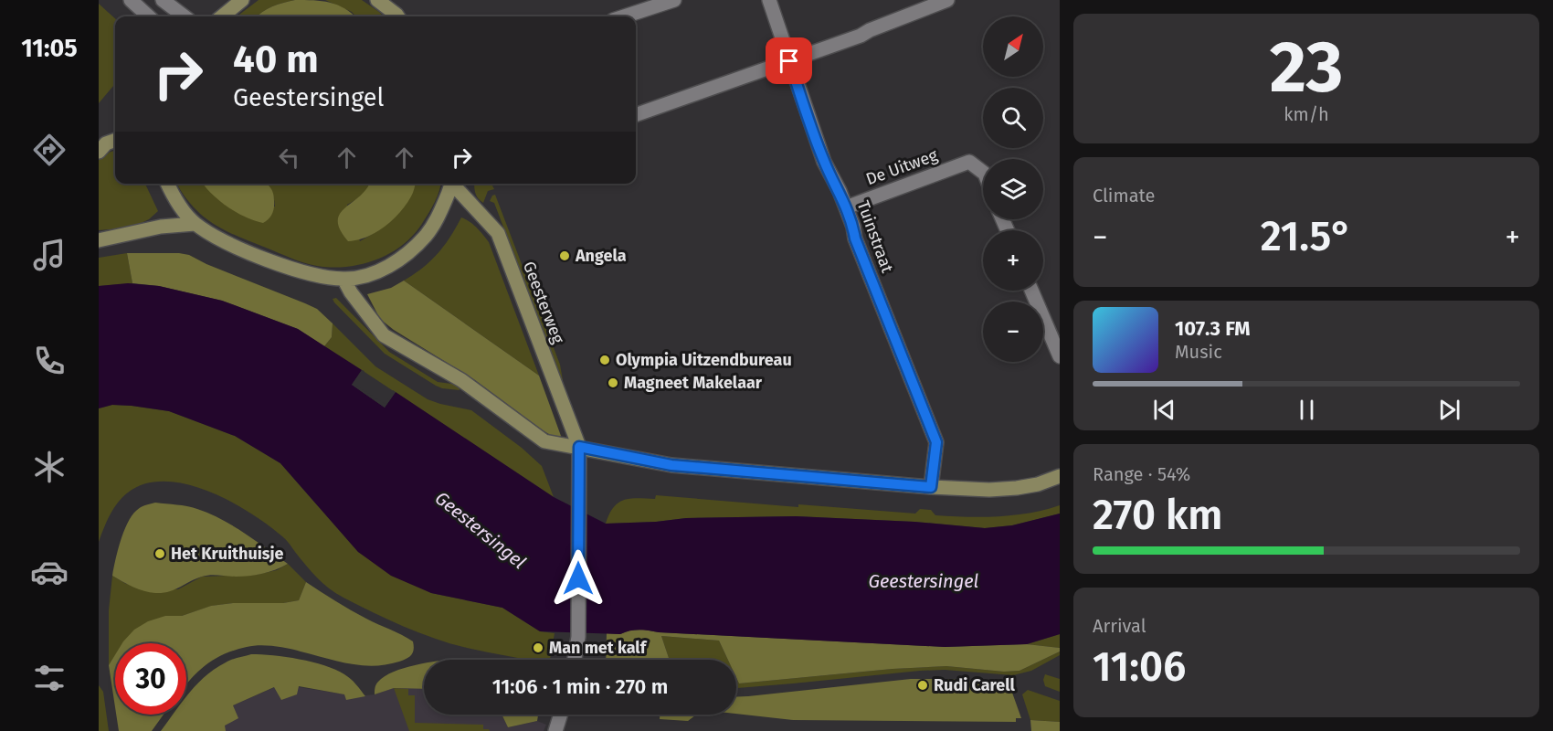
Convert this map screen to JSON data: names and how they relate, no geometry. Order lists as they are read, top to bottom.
{
  "streets": {
    "main road": ["Geesterweg"],
    "street": ["De Uitweg", "Tuinstraat"]
  },
  "crossings": [
    ["De Uitweg", "Tuinstraat"]
  ],
  "water": ["Geestersingel"],
  "places": [
    "Angela",
    "Olympia Uitzendbureau",
    "Magneet Makelaar",
    "Het Kruithuisje",
    "Man met kalf",
    "Rudi Carell"
  ],
  "north": "top right",
  "page": {
    "tabs": "11:05",
    "tile": [
      ["23", "km/h"],
      "Climate",
      ["Range · 54%", "270 km"],
      ["Arrival", "11:06"]
    ],
    "map_buttons": ["+", "−"],
    "turn": ["40 m", "Geestersingel"],
    "heat": ["−", "21.5°", "+"],
    "song": ["107.3 FM", "Music"],
    "limit": "30",
    "trip": "11:06 · 1 min · 270 m"
  }
}
